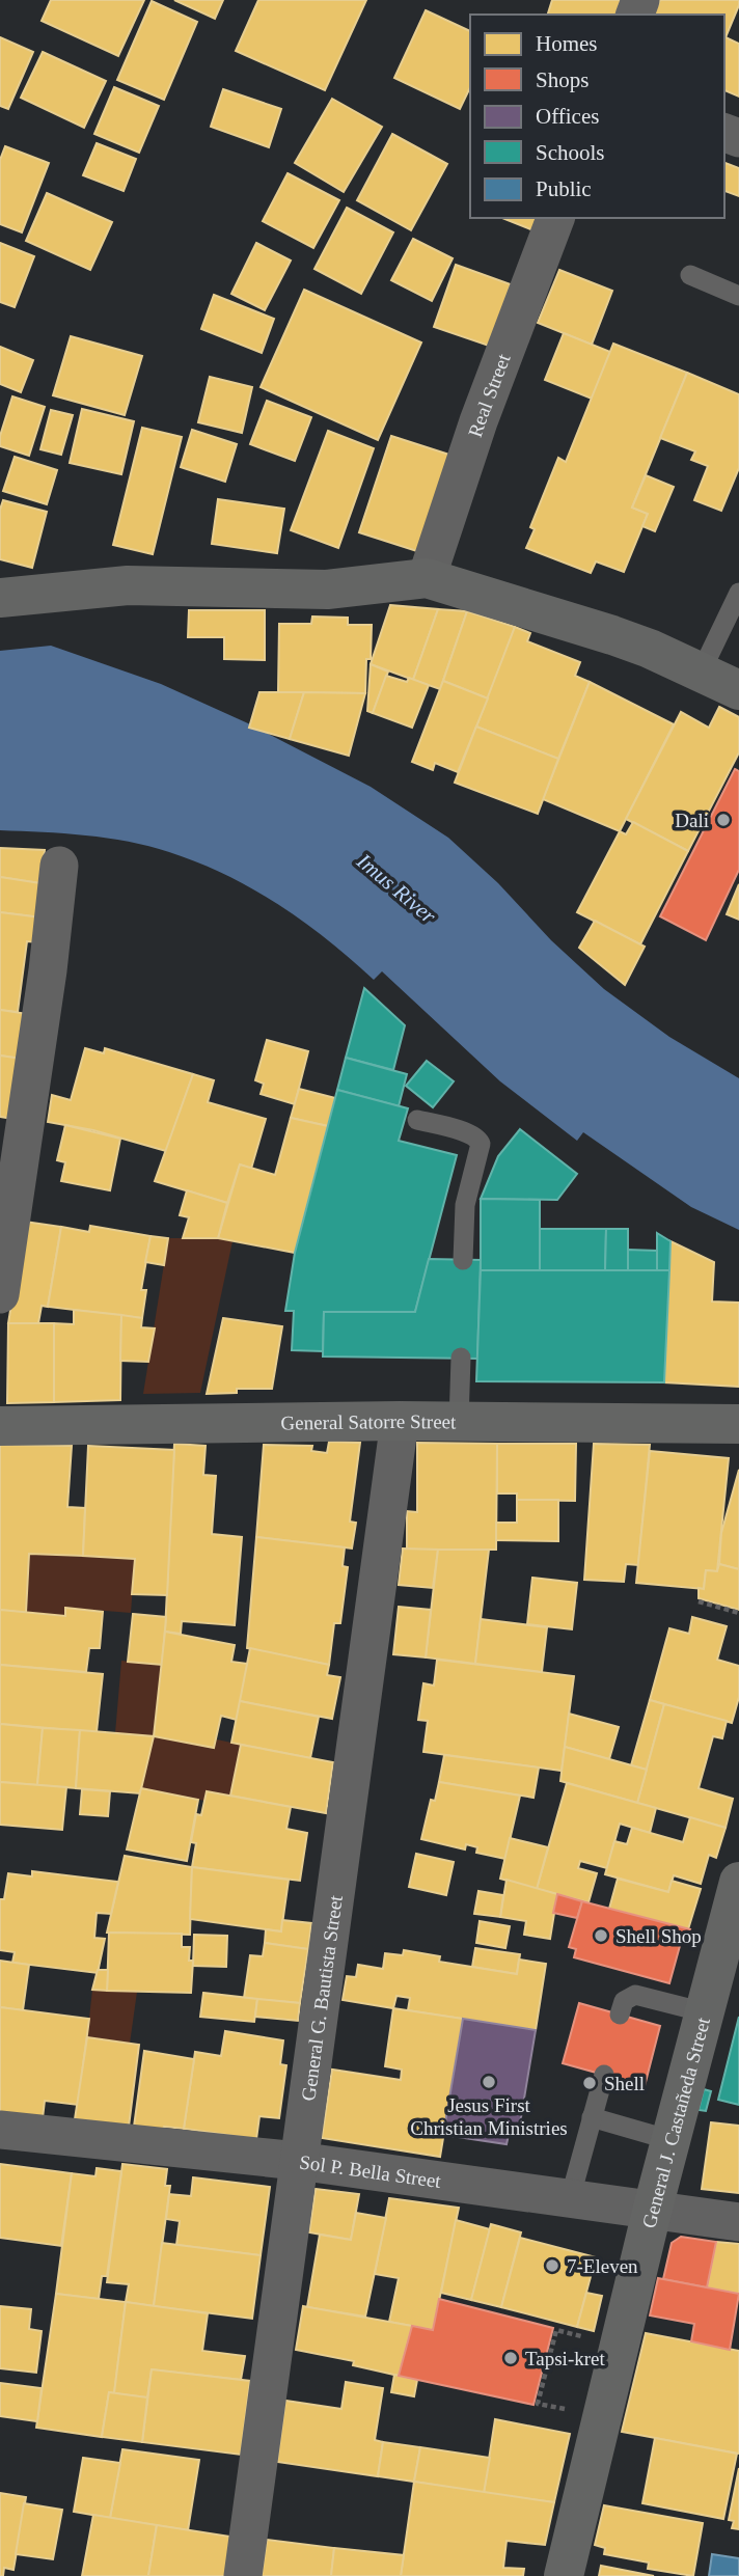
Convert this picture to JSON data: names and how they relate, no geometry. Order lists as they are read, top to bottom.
{
  "streets": {
    "street": [
      "Real Street",
      "General Satorre Street",
      "General G. Bautista Street",
      "General J. Castañeda Street",
      "Sol P. Bella Street"
    ]
  },
  "crossings": [
    ["General Satorre Street", "General G. Bautista Street"],
    ["General G. Bautista Street", "Sol P. Bella Street"],
    ["General J. Castañeda Street", "Sol P. Bella Street"]
  ],
  "water": ["Imus River"],
  "places": [
    "Dali",
    "Shell Shop",
    "Jesus First Christian Ministries",
    "Shell",
    "7-Eleven",
    "Tapsi-kret"
  ],
  "legend": [
    "Homes",
    "Shops",
    "Offices",
    "Schools",
    "Public"
  ]
}
